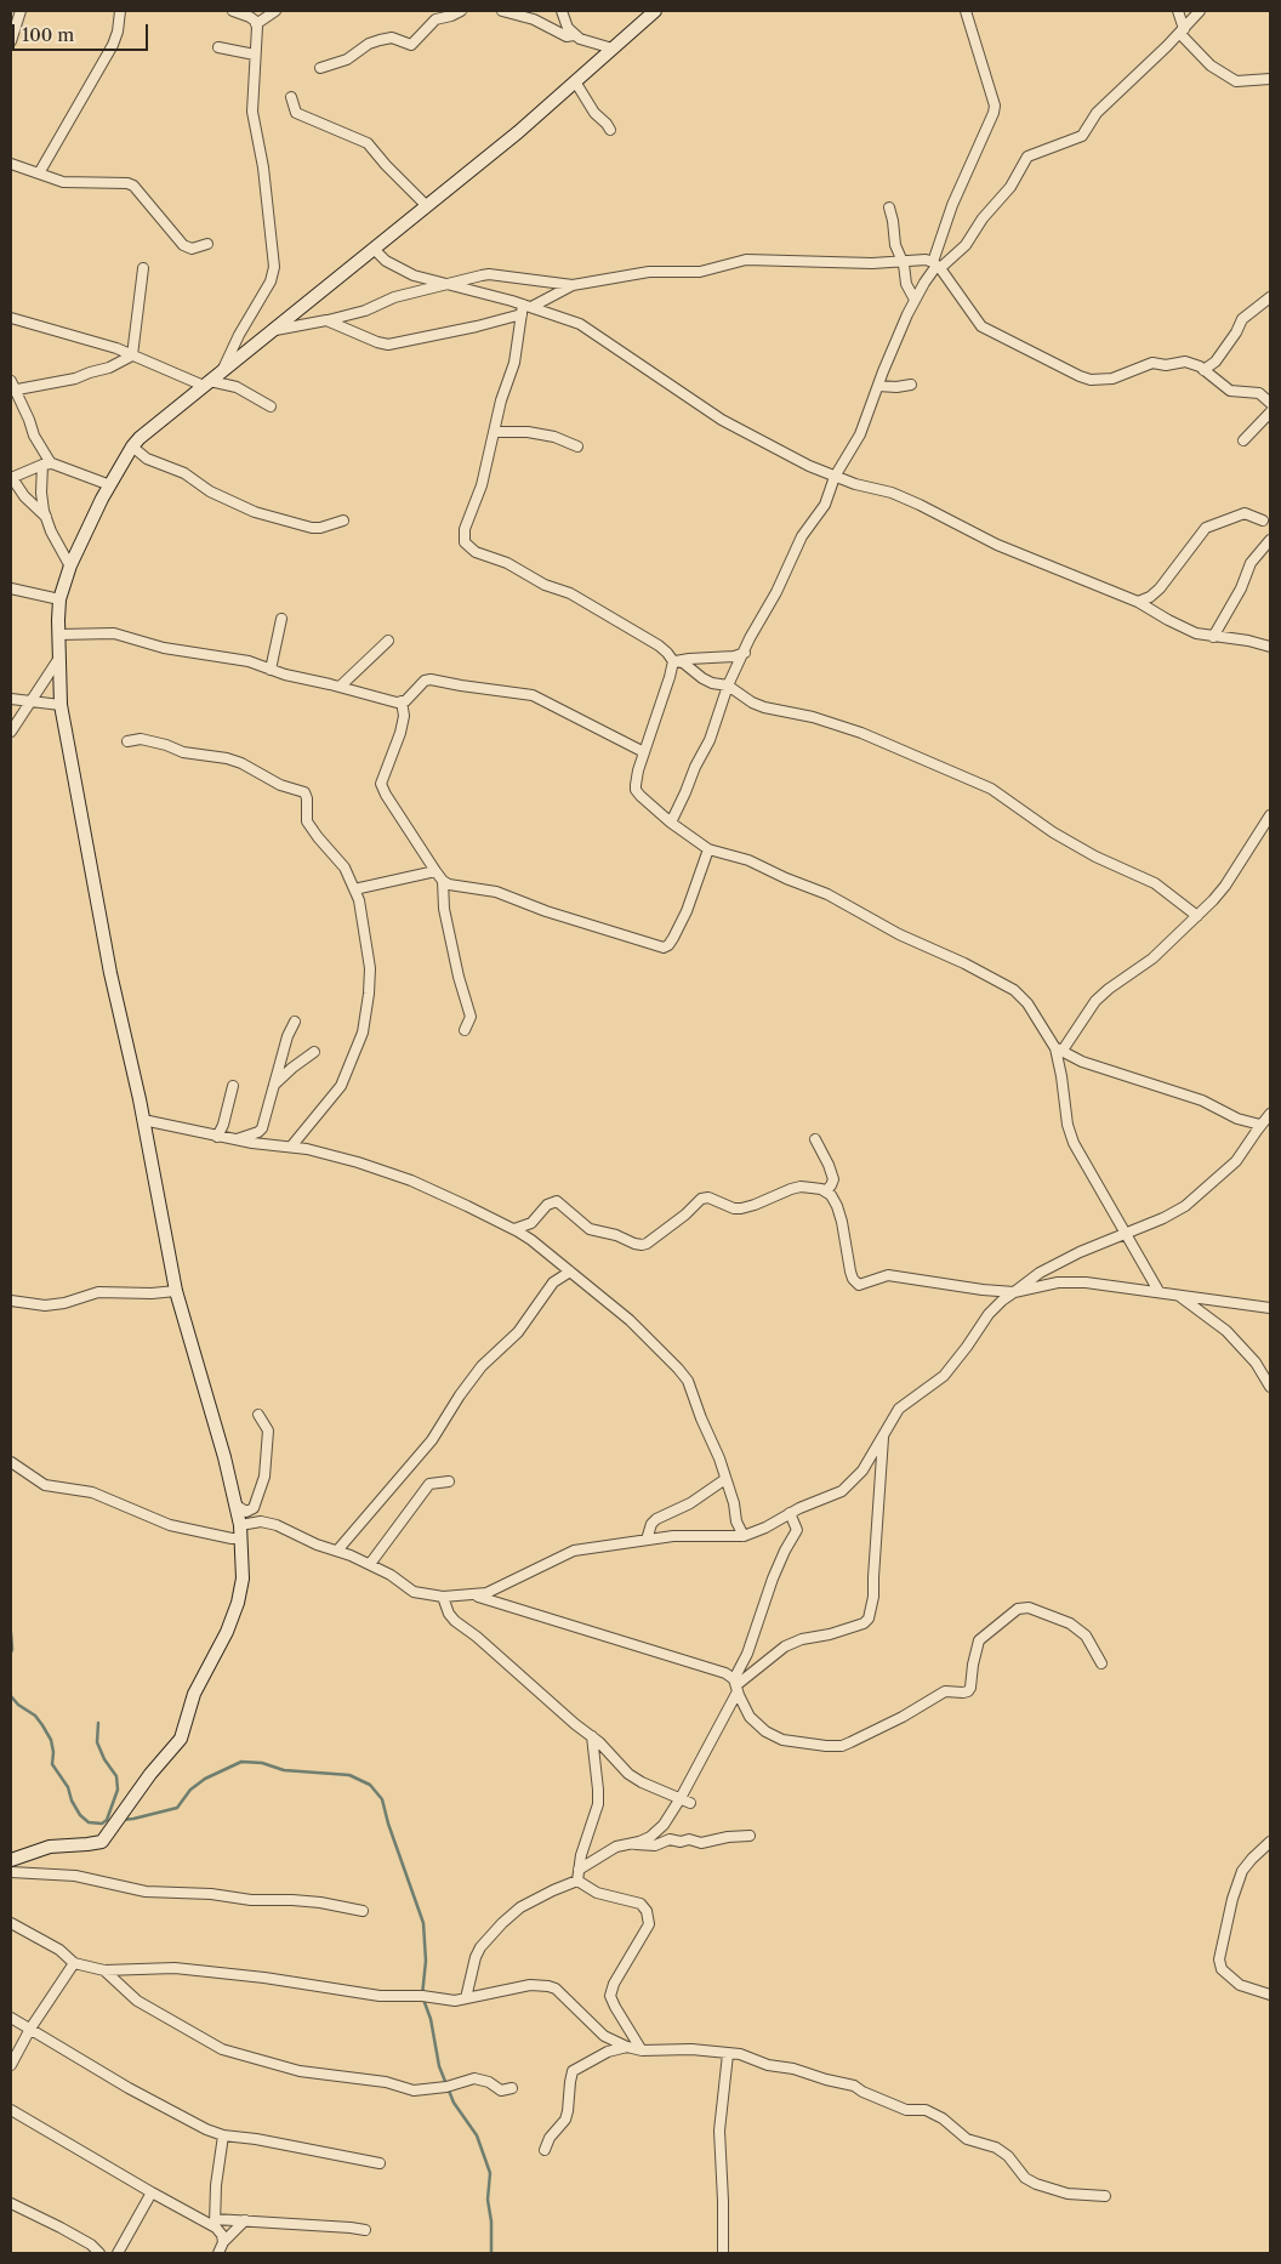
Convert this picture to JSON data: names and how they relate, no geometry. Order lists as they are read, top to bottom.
{
  "scale_bar": "100 m"
}
